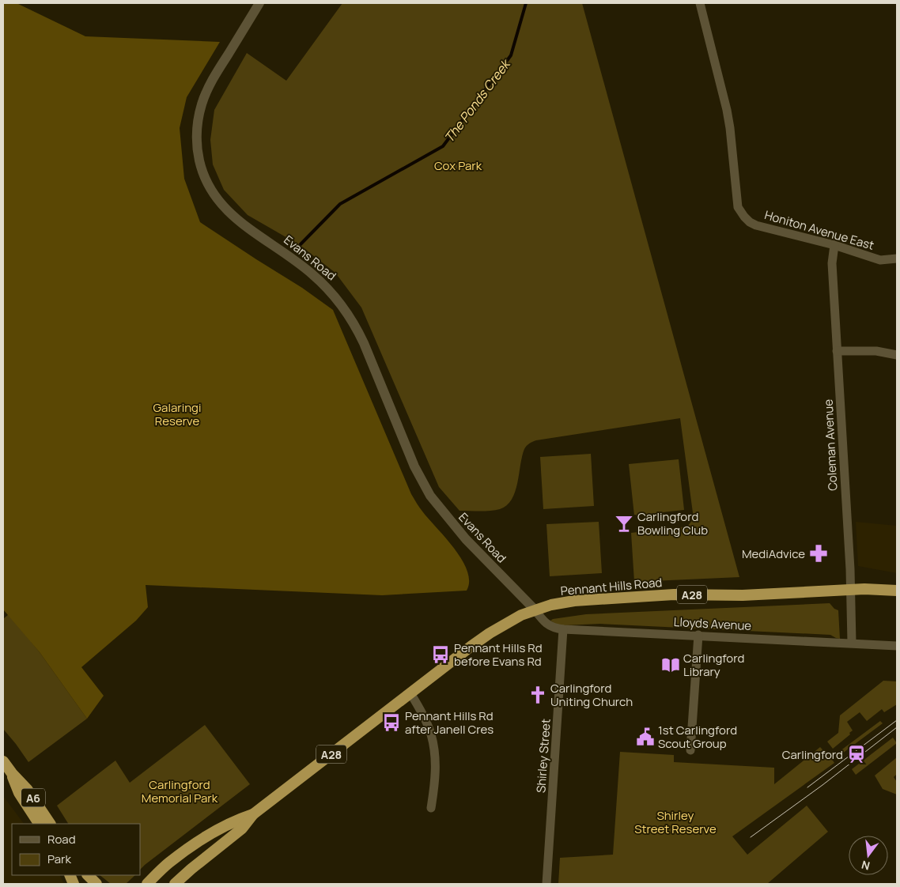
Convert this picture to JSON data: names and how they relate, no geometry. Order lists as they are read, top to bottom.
{
  "streets": {
    "highway": ["Pennant Hills Road", "A28", "A6"],
    "street": [
      "Honiton Avenue East",
      "Evans Road",
      "Coleman Avenue",
      "Lloyds Avenue",
      "Shirley Street"
    ]
  },
  "crossings": [
    ["Honiton Avenue East", "Coleman Avenue"],
    ["Evans Road", "Pennant Hills Road"],
    ["Evans Road", "Lloyds Avenue"],
    ["Coleman Avenue", "Pennant Hills Road"],
    ["Coleman Avenue", "Lloyds Avenue"],
    ["Pennant Hills Road", "Lloyds Avenue"],
    ["Lloyds Avenue", "Shirley Street"]
  ],
  "water": ["The Ponds Creek"],
  "parks": [
    "Cox Park",
    "Galaringi Reserve",
    "Carlingford Memorial Park",
    "Shirley Street Reserve"
  ],
  "places": {
    "bar": ["Carlingford Bowling Club"],
    "pharmacy": ["MediAdvice"],
    "bus stop": ["Pennant Hills Rd before Evans Rd", "Pennant Hills Rd after Janell Cres"],
    "library": ["Carlingford Library"],
    "church": ["Carlingford Uniting Church"],
    "public building": ["1st Carlingford Scout Group"],
    "station": ["Carlingford"]
  },
  "legend": ["Road", "Park"],
  "north": "bottom"
}
